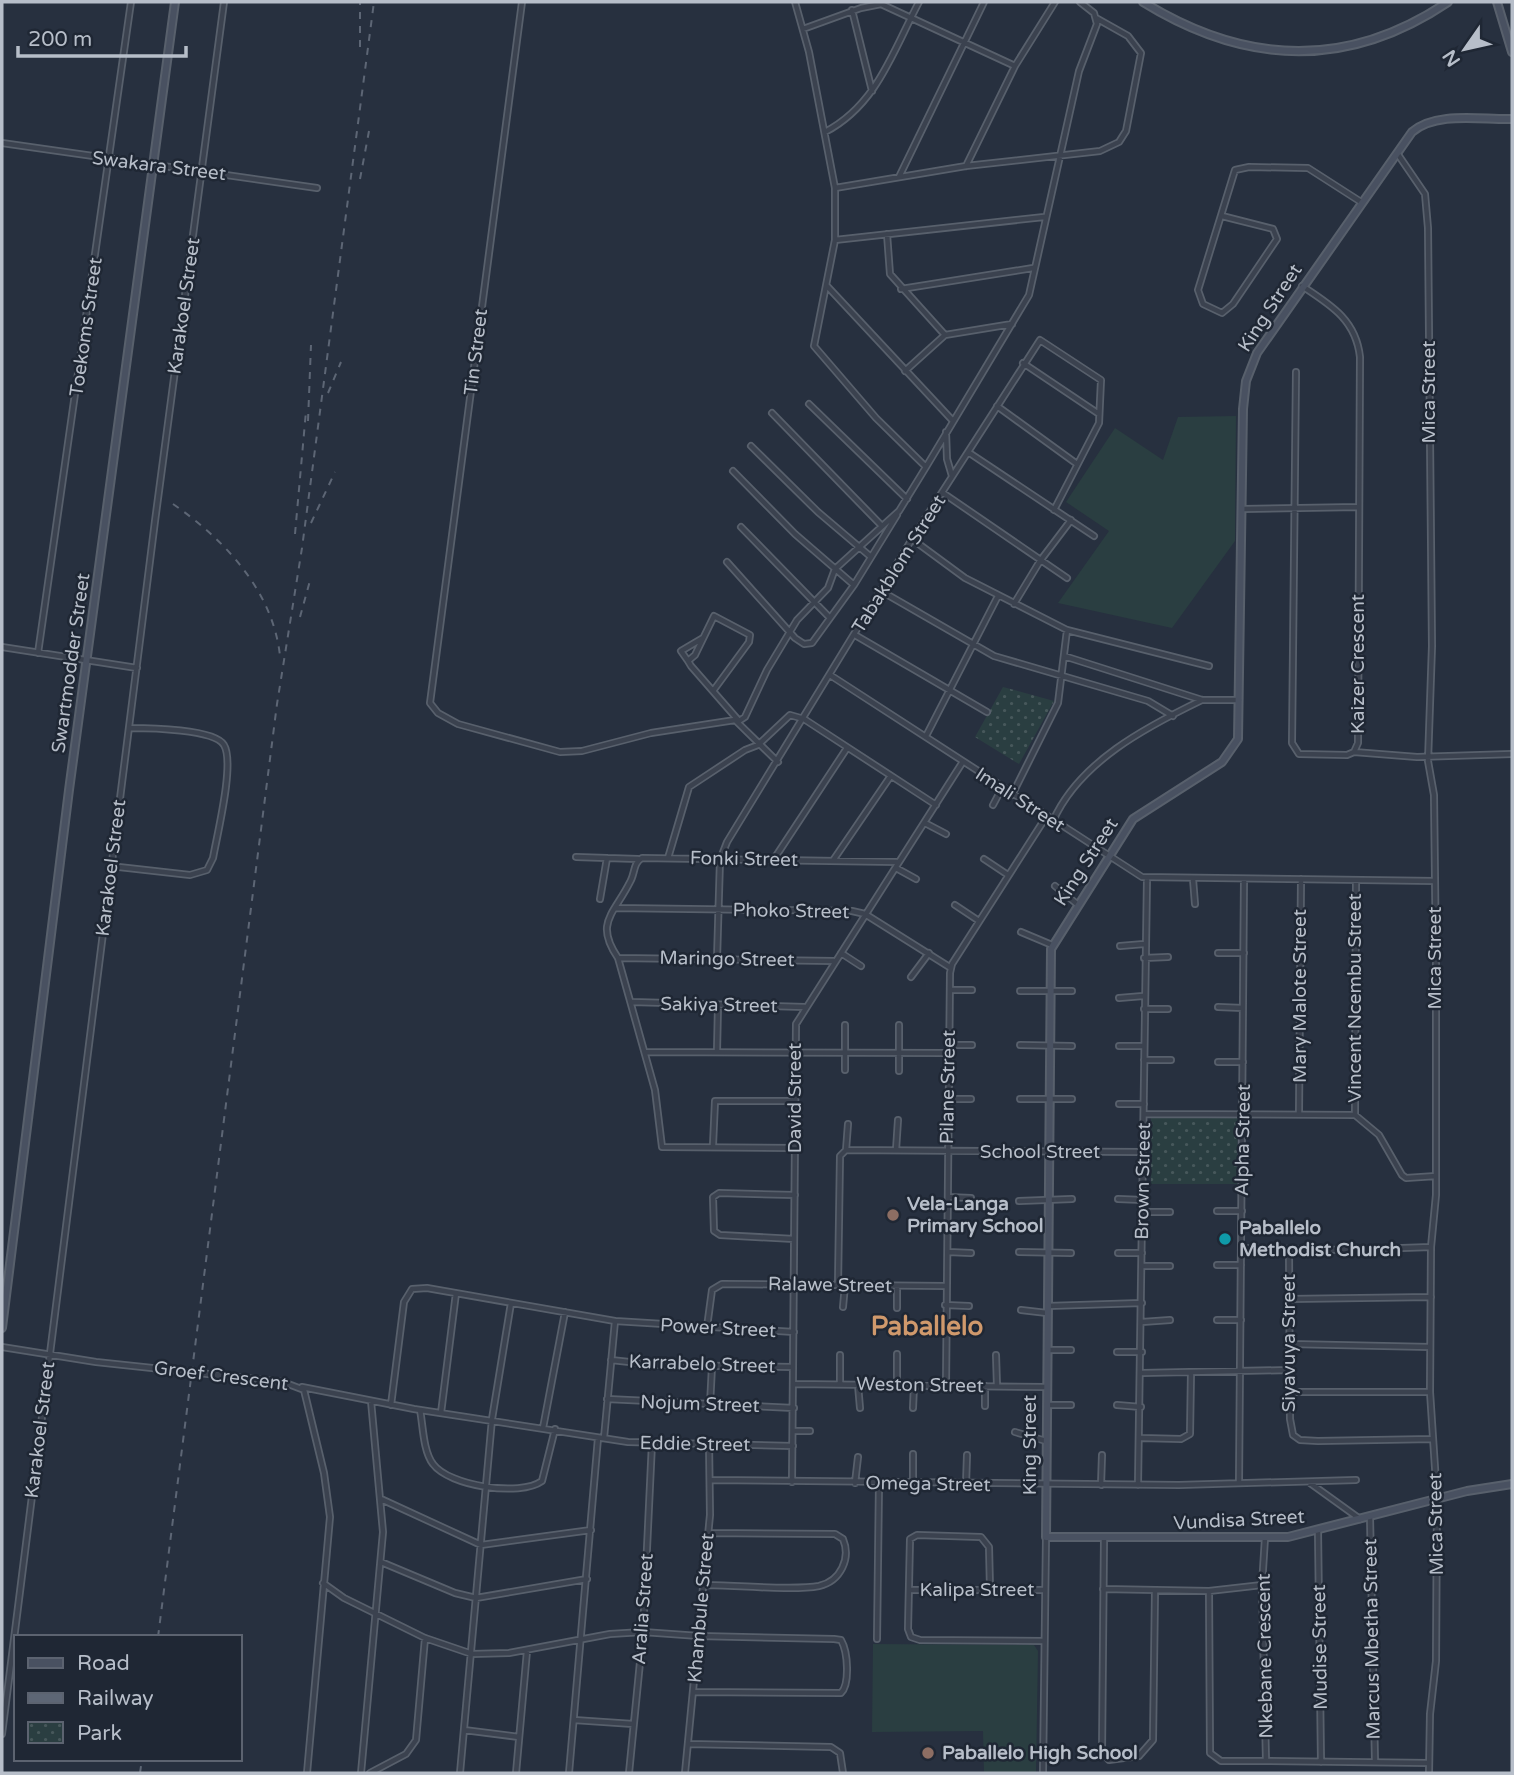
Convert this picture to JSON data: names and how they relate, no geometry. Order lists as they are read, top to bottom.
{
  "streets": {
    "street": [
      "Swakara Street",
      "Karakoel Street",
      "King Street",
      "Toekoms Street",
      "Tin Street",
      "Mica Street",
      "Tabakblom Street",
      "Swartmodder Street",
      "Kaizer Crescent",
      "Imali Street",
      "Fonki Street",
      "Phoko Street",
      "Maringo Street",
      "Mary Malote Street",
      "Vincent Ncembu Street",
      "Sakiya Street",
      "Pilane Street",
      "David Street",
      "Alpha Street",
      "School Street",
      "Brown Street",
      "Ralawe Street",
      "Power Street",
      "Siyavuya Street",
      "Karrabelo Street",
      "Groef Crescent",
      "Weston Street",
      "Nojum Street",
      "Eddie Street",
      "Omega Street",
      "Vundisa Street",
      "Kalipa Street",
      "Khambule Street",
      "Aralia Street",
      "Marcus Mbetha Street",
      "Mudise Street",
      "Nkebane Crescent"
    ]
  },
  "crossings": [
    ["Swakara Street", "Karakoel Street"],
    ["Swakara Street", "Toekoms Street"],
    ["Swakara Street", "Swartmodder Street"],
    ["Karakoel Street", "Groef Crescent"],
    ["King Street", "Mica Street"],
    ["King Street", "Kaizer Crescent"],
    ["King Street", "Imali Street"],
    ["King Street", "School Street"],
    ["King Street", "Weston Street"],
    ["King Street", "Omega Street"],
    ["King Street", "Vundisa Street"],
    ["King Street", "Kalipa Street"],
    ["Mica Street", "Imali Street"],
    ["Mica Street", "Siyavuya Street"],
    ["Mica Street", "Vundisa Street"],
    ["Tabakblom Street", "Imali Street"],
    ["Tabakblom Street", "Fonki Street"],
    ["Imali Street", "Mary Malote Street"],
    ["Imali Street", "Vincent Ncembu Street"],
    ["Imali Street", "Pilane Street"],
    ["Imali Street", "David Street"],
    ["Imali Street", "Alpha Street"],
    ["Imali Street", "Brown Street"],
    ["Fonki Street", "David Street"],
    ["Phoko Street", "Pilane Street"],
    ["Phoko Street", "David Street"],
    ["Maringo Street", "David Street"],
    ["Sakiya Street", "David Street"],
    ["Pilane Street", "School Street"],
    ["Pilane Street", "Ralawe Street"],
    ["Pilane Street", "Weston Street"],
    ["David Street", "Ralawe Street"],
    ["David Street", "Power Street"],
    ["David Street", "Karrabelo Street"],
    ["David Street", "Weston Street"],
    ["David Street", "Nojum Street"],
    ["David Street", "Eddie Street"],
    ["David Street", "Omega Street"],
    ["Alpha Street", "Omega Street"],
    ["School Street", "Brown Street"],
    ["Brown Street", "Omega Street"],
    ["Ralawe Street", "Power Street"],
    ["Power Street", "Eddie Street"],
    ["Groef Crescent", "Eddie Street"],
    ["Eddie Street", "Khambule Street"],
    ["Eddie Street", "Aralia Street"],
    ["Omega Street", "Khambule Street"],
    ["Vundisa Street", "Marcus Mbetha Street"],
    ["Vundisa Street", "Mudise Street"],
    ["Vundisa Street", "Nkebane Crescent"]
  ],
  "districts": ["Paballelo"],
  "places": ["Vela-Langa Primary School", "Paballelo Methodist Church", "Paballelo High School"],
  "legend": ["Road", "Railway", "Park"],
  "scale_bar": "200 m",
  "north": "bottom left"
}
